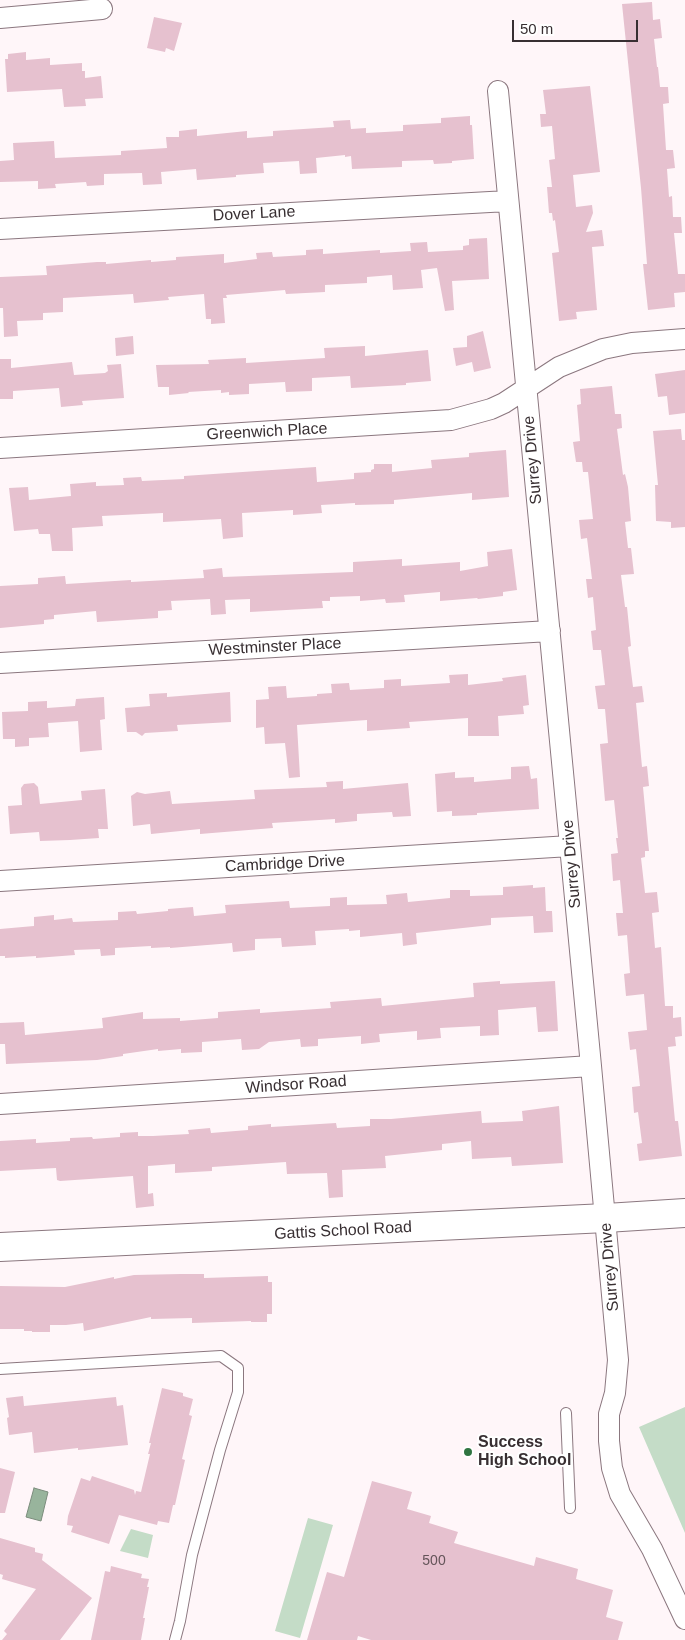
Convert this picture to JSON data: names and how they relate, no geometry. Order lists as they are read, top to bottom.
{
  "streets": {
    "main road": ["Gattis School Road"],
    "street": [
      "Dover Lane",
      "Greenwich Place",
      "Surrey Drive",
      "Westminster Place",
      "Cambridge Drive",
      "Windsor Road"
    ]
  },
  "crossings": [
    ["Dover Lane", "Surrey Drive"],
    ["Greenwich Place", "Surrey Drive"],
    ["Surrey Drive", "Westminster Place"],
    ["Surrey Drive", "Cambridge Drive"],
    ["Surrey Drive", "Windsor Road"],
    ["Surrey Drive", "Gattis School Road"]
  ],
  "places": ["Success High School"],
  "house_numbers": ["500"],
  "scale_bar": "50 m"
}
